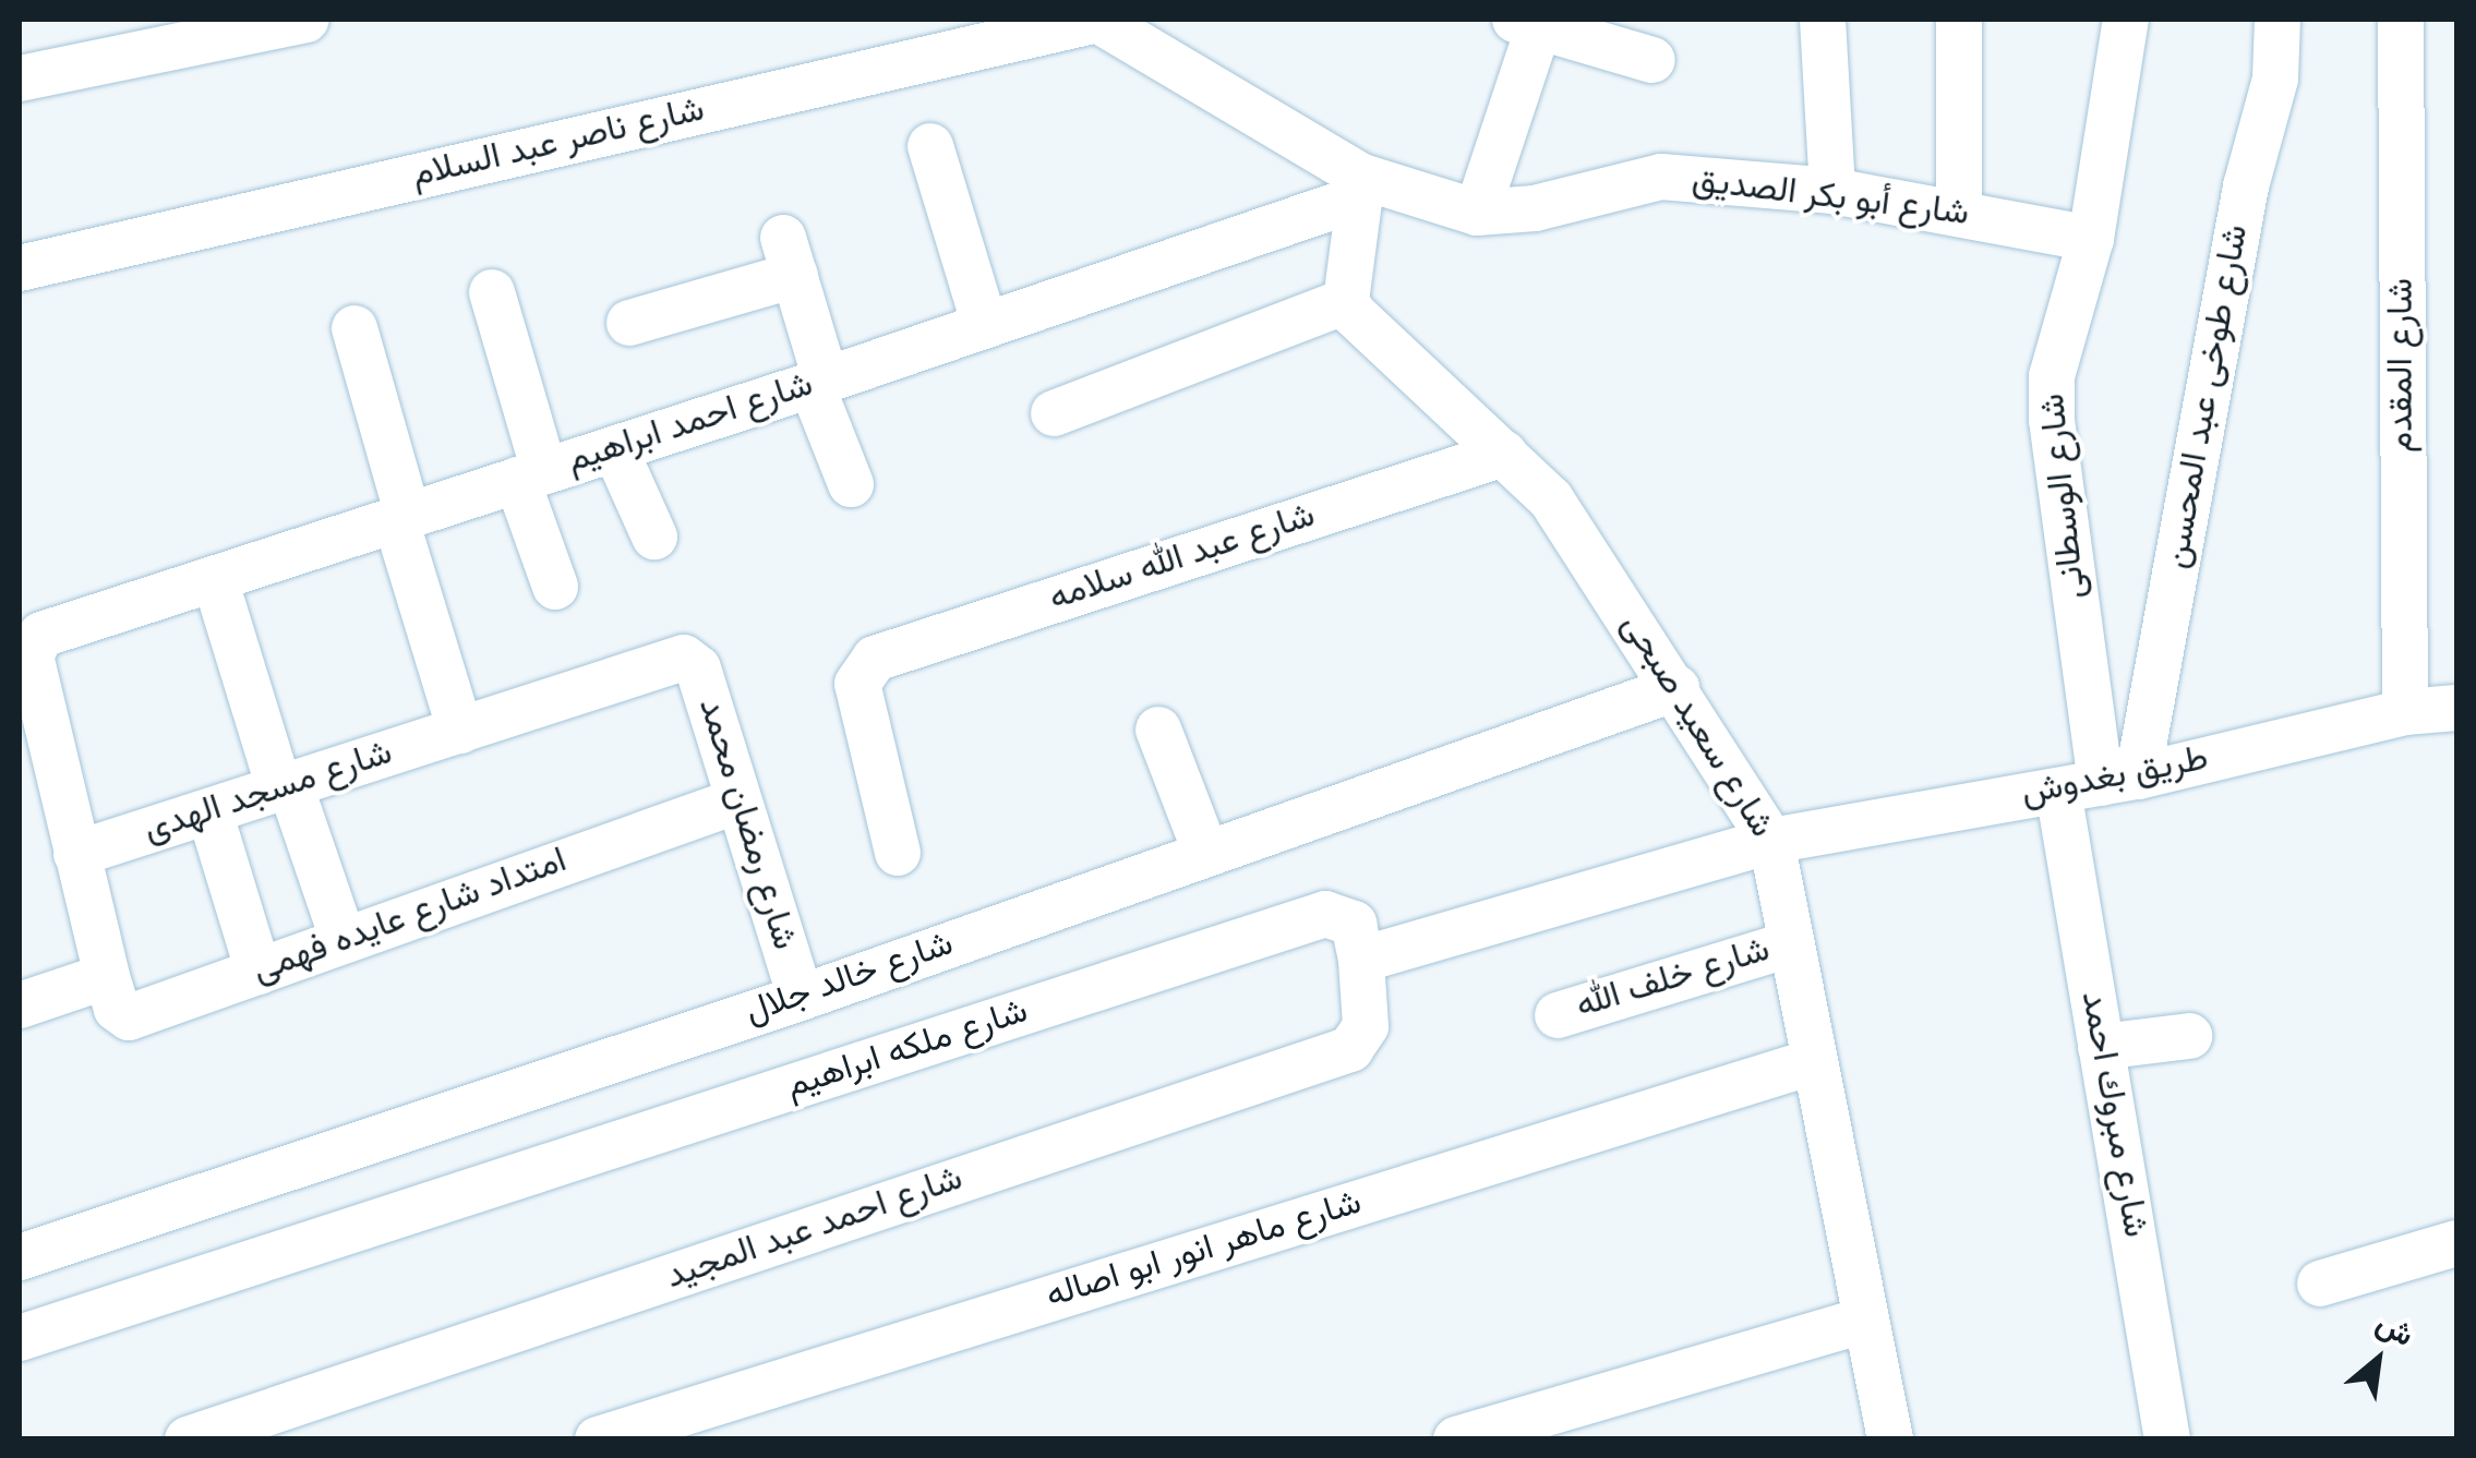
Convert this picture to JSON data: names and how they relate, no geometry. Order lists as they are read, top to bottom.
{
  "streets": {
    "street": [
      "شارع ناصر عبد السلام",
      "شارع أبو بكر الصديق",
      "شارع المقدم",
      "شارع طوخى عبد المحسن",
      "شارع احمد ابراهيم",
      "شارع الوسطانى",
      "شارع عبد الله سلامه",
      "شارع سعيد صبحى",
      "طريق بغدوش",
      "شارع مسجد الهدى",
      "شارع رمضان محمد",
      "امتداد شارع عايده فهمى",
      "شارع خالد جلال",
      "شارع خلف الله",
      "شارع ملكه ابراهيم",
      "شارع مبروك احمد",
      "شارع احمد عبد المجيد",
      "شارع ماهر انور ابو اصاله"
    ]
  },
  "crossings": [
    ["شارع ناصر عبد السلام", "شارع أبو بكر الصديق"],
    ["شارع أبو بكر الصديق", "شارع احمد ابراهيم"],
    ["شارع أبو بكر الصديق", "شارع الوسطانى"],
    ["شارع المقدم", "طريق بغدوش"],
    ["شارع طوخى عبد المحسن", "شارع الوسطانى"],
    ["شارع طوخى عبد المحسن", "طريق بغدوش"],
    ["شارع طوخى عبد المحسن", "شارع مبروك احمد"],
    ["شارع احمد ابراهيم", "شارع مسجد الهدى"],
    ["شارع الوسطانى", "طريق بغدوش"],
    ["شارع الوسطانى", "شارع مبروك احمد"],
    ["شارع عبد الله سلامه", "شارع سعيد صبحى"],
    ["شارع سعيد صبحى", "طريق بغدوش"],
    ["شارع سعيد صبحى", "شارع خالد جلال"],
    ["شارع سعيد صبحى", "شارع خلف الله"],
    ["شارع سعيد صبحى", "شارع ماهر انور ابو اصاله"],
    ["طريق بغدوش", "شارع مبروك احمد"],
    ["شارع مسجد الهدى", "شارع رمضان محمد"],
    ["شارع رمضان محمد", "امتداد شارع عايده فهمى"],
    ["شارع رمضان محمد", "شارع خالد جلال"],
    ["شارع ملكه ابراهيم", "شارع احمد عبد المجيد"]
  ],
  "north": "top right"
}
